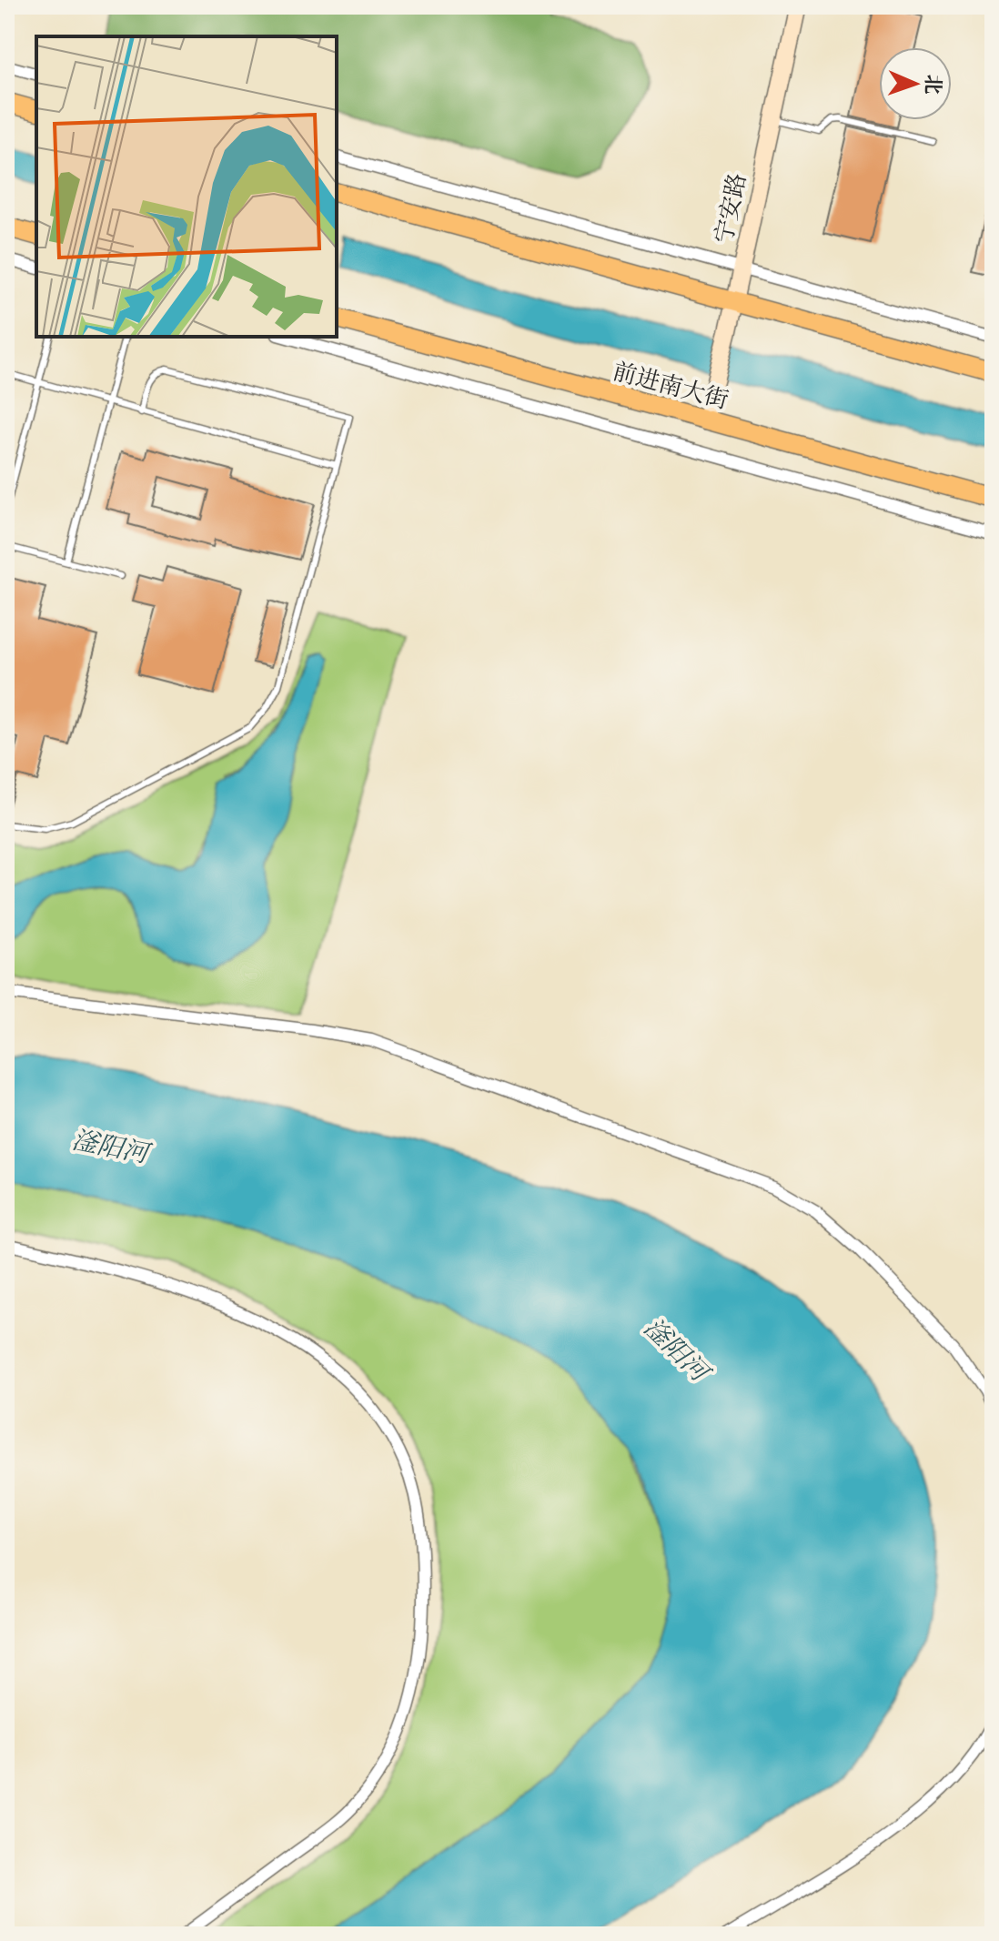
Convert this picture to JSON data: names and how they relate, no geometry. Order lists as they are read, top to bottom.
{
  "streets": {
    "main road": ["前进南大街"],
    "street": ["宁安路"]
  },
  "crossings": [
    ["宁安路", "前进南大街"]
  ],
  "water": ["滏阳河"],
  "north": "right"
}
